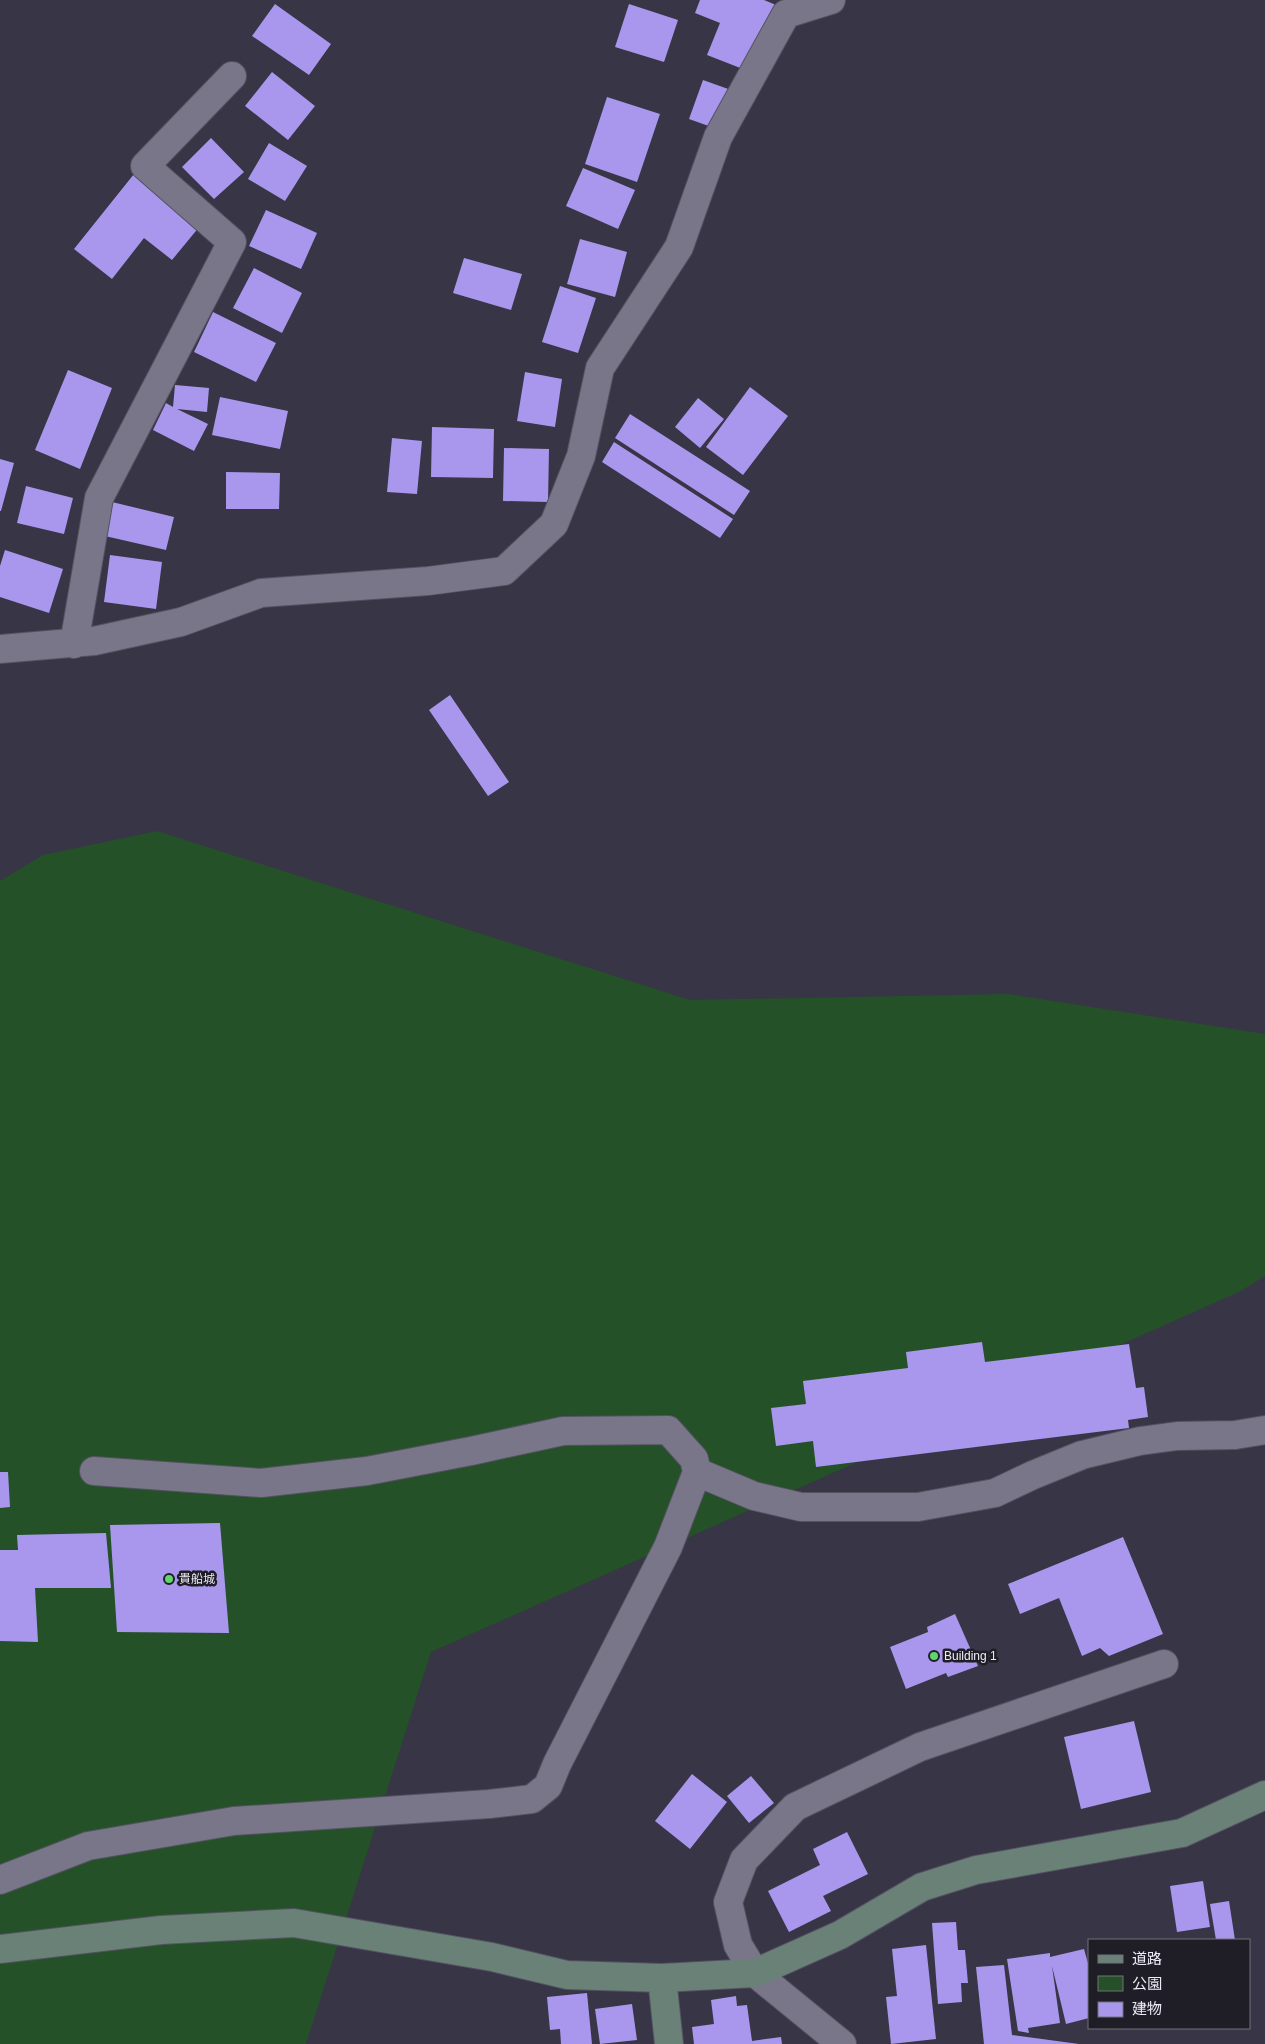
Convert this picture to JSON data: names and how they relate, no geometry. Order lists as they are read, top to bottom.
{
  "places": ["貴船城", "Building 1"],
  "legend": ["道路", "公園", "建物"]
}
